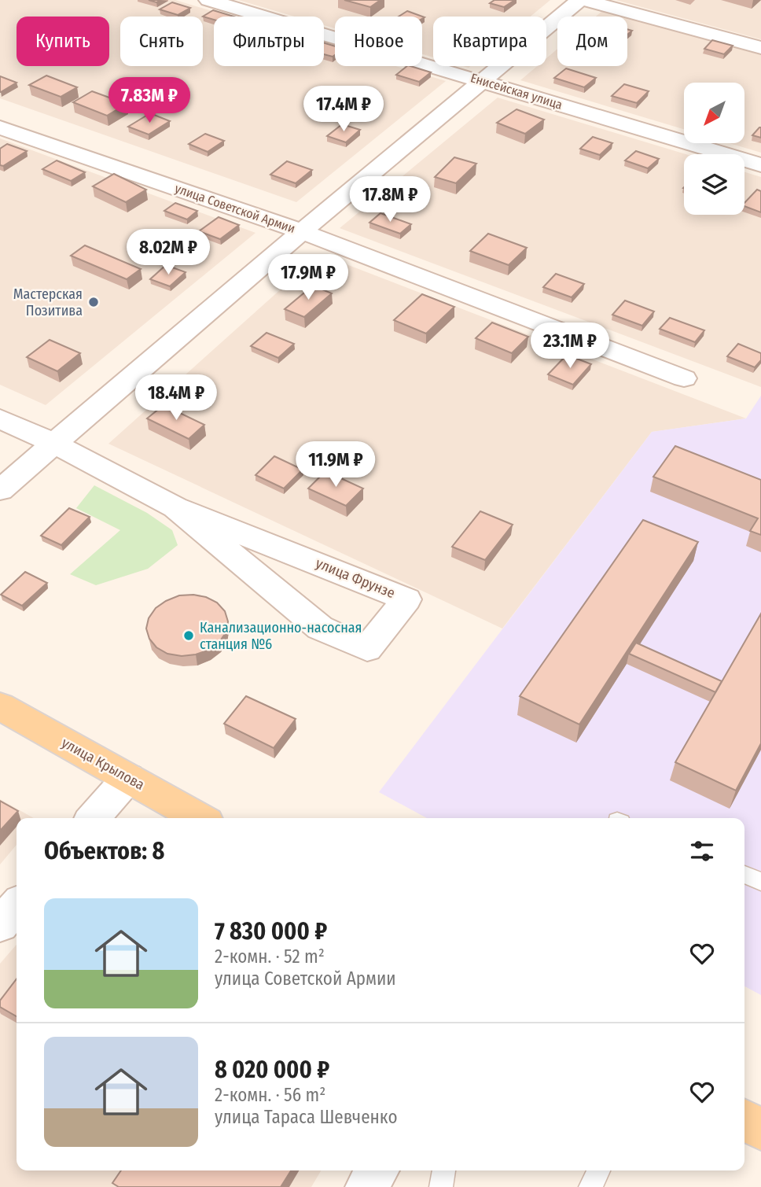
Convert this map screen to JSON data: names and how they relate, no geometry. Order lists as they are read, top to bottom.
{
  "streets": {
    "main road": ["улица Крылова"],
    "street": ["Енисейская улица", "улица Советской Армии", "улица Фрунзе"]
  },
  "places": ["Мастерская Позитива", "Канализационно-насосная станция №6"],
  "north": "bottom left",
  "page": {
    "chip": [
      "Купить",
      "Снять",
      "Фильтры",
      "Новое",
      "Квартира",
      "Дом"
    ],
    "price": [
      "7.83M ₽",
      "17.4M ₽",
      "17.8M ₽",
      "8.02M ₽",
      "17.9M ₽",
      "23.1M ₽",
      "18.4M ₽",
      "11.9M ₽"
    ],
    "heading": "Объектов: 8",
    "list": [
      {
        "name": "7 830 000 ₽",
        "note": "2-комн. · 52 m² · улица Советской Армии"
      },
      {
        "name": "8 020 000 ₽",
        "note": "2-комн. · 56 m² · улица Тараса Шевченко"
      }
    ]
  }
}
